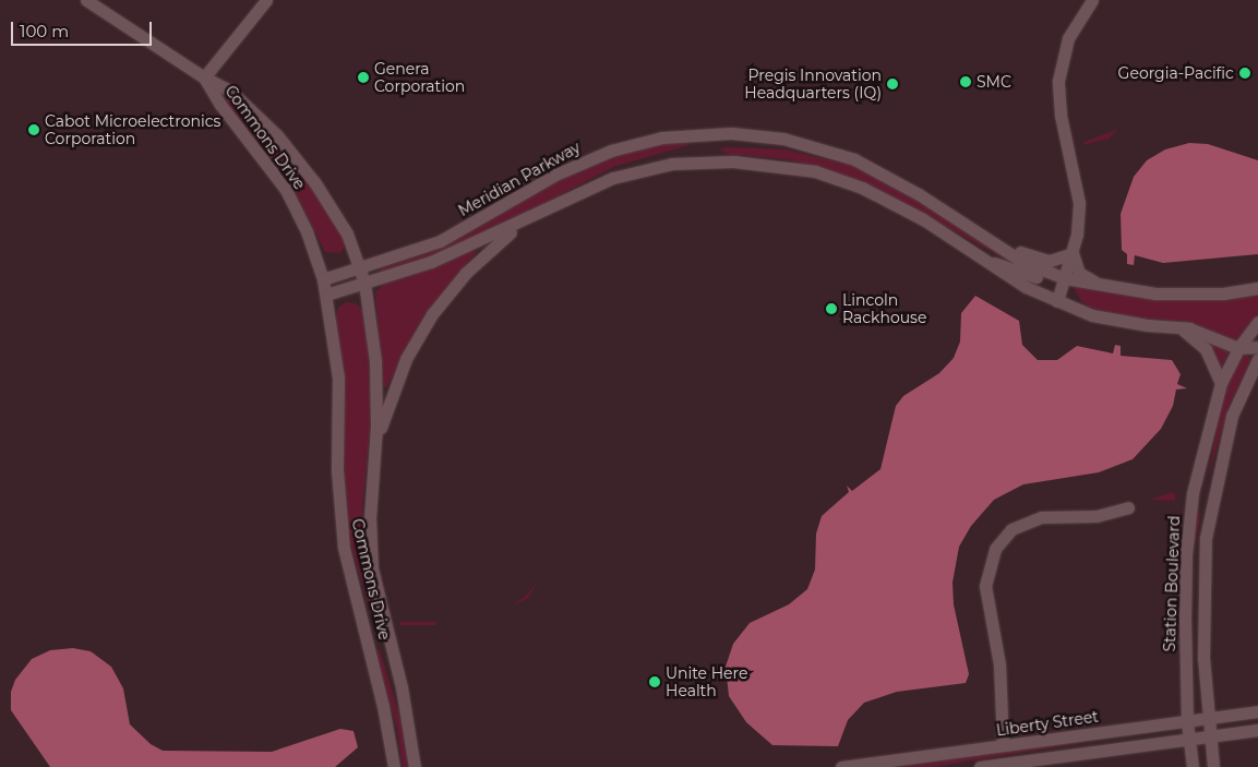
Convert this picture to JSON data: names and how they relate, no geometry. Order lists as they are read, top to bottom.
{
  "streets": {
    "street": [
      "Commons Drive",
      "Meridian Parkway",
      "Station Boulevard",
      "Liberty Street"
    ]
  },
  "crossings": [
    ["Commons Drive", "Meridian Parkway"],
    ["Station Boulevard", "Liberty Street"]
  ],
  "places": [
    "Georgia-Pacific",
    "Genera Corporation",
    "SMC",
    "Pregis Innovation Headquarters (IQ)",
    "Cabot Microelectronics Corporation",
    "Lincoln Rackhouse",
    "Unite Here Health"
  ],
  "scale_bar": "100 m"
}
